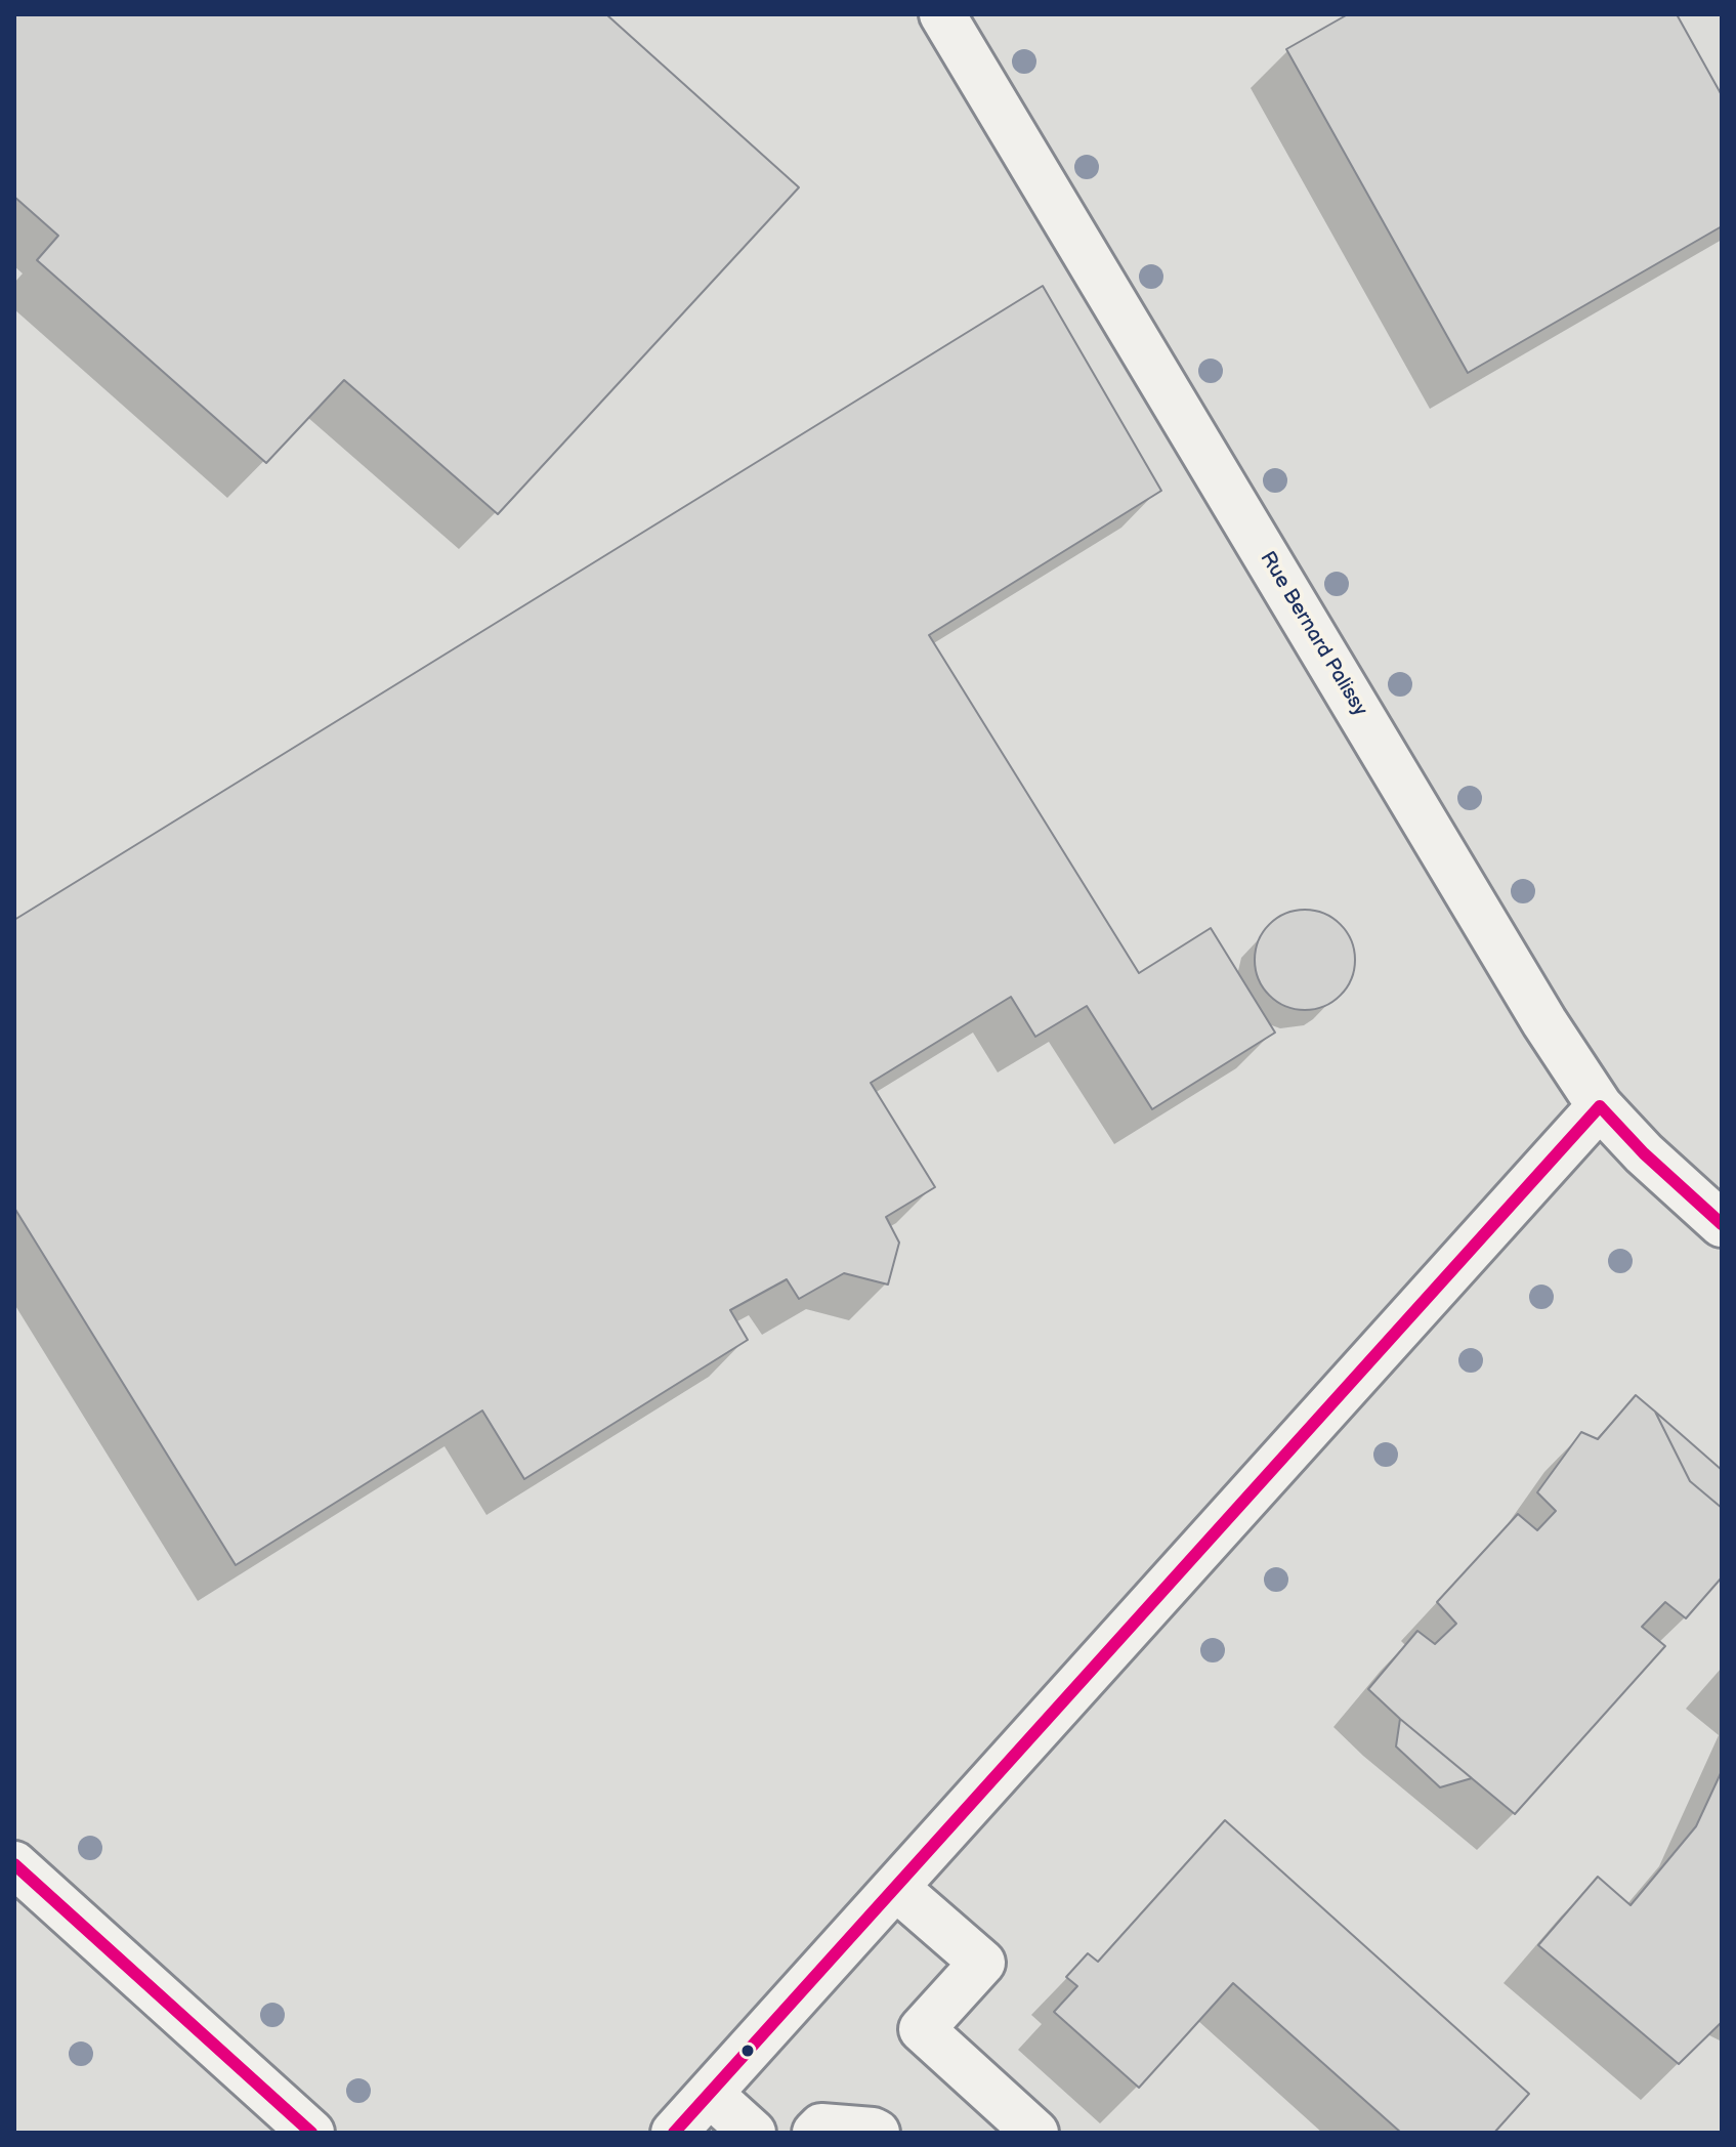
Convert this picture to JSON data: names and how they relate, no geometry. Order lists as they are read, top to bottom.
{
  "streets": {
    "street": ["Rue Bernard Palissy"]
  }
}
